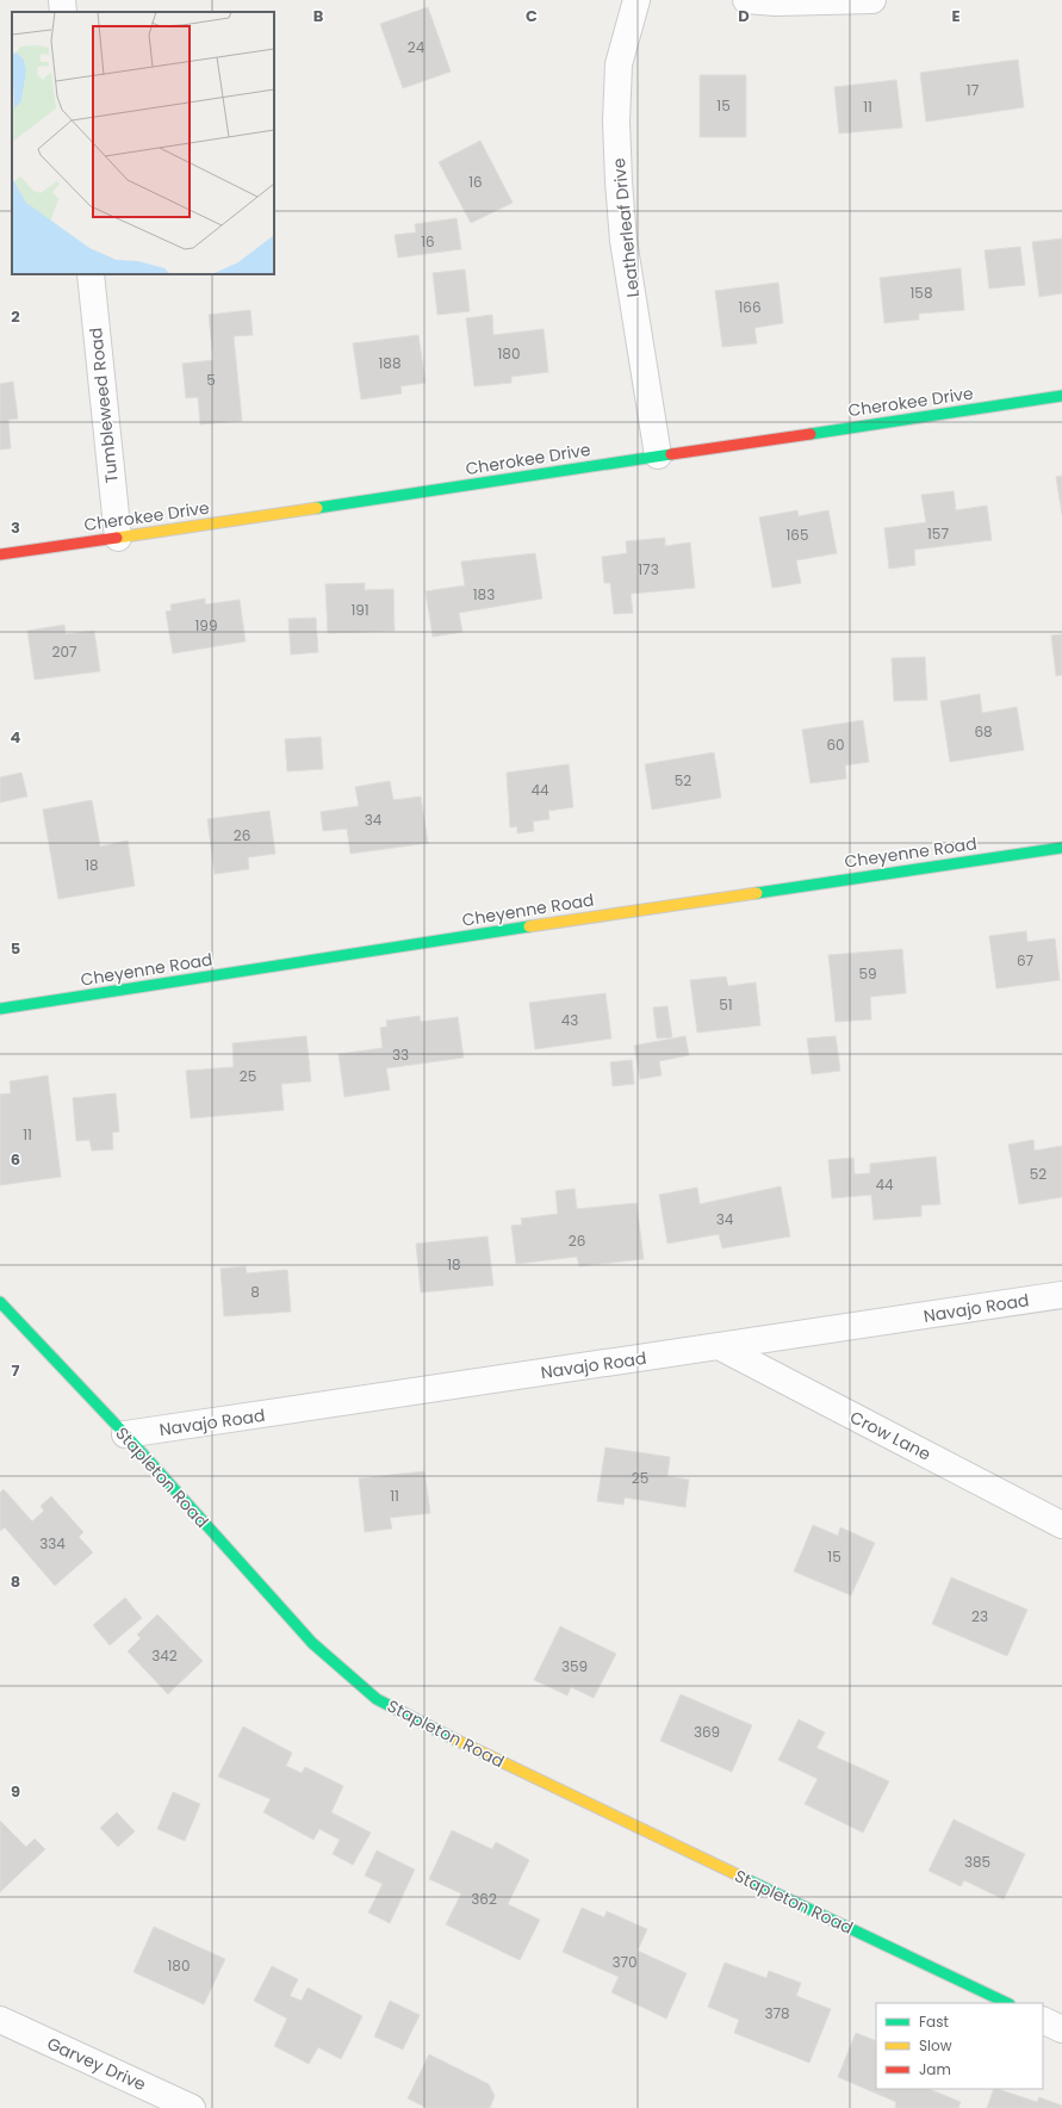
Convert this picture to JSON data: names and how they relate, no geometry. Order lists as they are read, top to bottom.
{
  "streets": {
    "street": [
      "Leatherleaf Drive",
      "Cherokee Drive",
      "Tumbleweed Road",
      "Cheyenne Road",
      "Navajo Road",
      "Crow Lane",
      "Stapleton Road",
      "Garvey Drive"
    ]
  },
  "crossings": [
    ["Leatherleaf Drive", "Cherokee Drive"],
    ["Cherokee Drive", "Tumbleweed Road"],
    ["Navajo Road", "Crow Lane"],
    ["Navajo Road", "Stapleton Road"]
  ],
  "house_numbers": [
    "24",
    "17",
    "15",
    "11",
    "16",
    "16",
    "158",
    "166",
    "180",
    "188",
    "5",
    "157",
    "165",
    "173",
    "183",
    "191",
    "199",
    "207",
    "68",
    "60",
    "52",
    "44",
    "34",
    "26",
    "18",
    "67",
    "59",
    "51",
    "43",
    "33",
    "25",
    "11",
    "52",
    "44",
    "34",
    "26",
    "18",
    "8",
    "25",
    "11",
    "334",
    "15",
    "23",
    "342",
    "359",
    "369",
    "385",
    "362",
    "370",
    "180",
    "378"
  ],
  "legend": ["Fast", "Slow", "Jam"],
  "grid": {
    "columns": [
      "B",
      "C",
      "D",
      "E"
    ],
    "rows": [
      "2",
      "3",
      "4",
      "5",
      "6",
      "7",
      "8",
      "9"
    ]
  }
}
